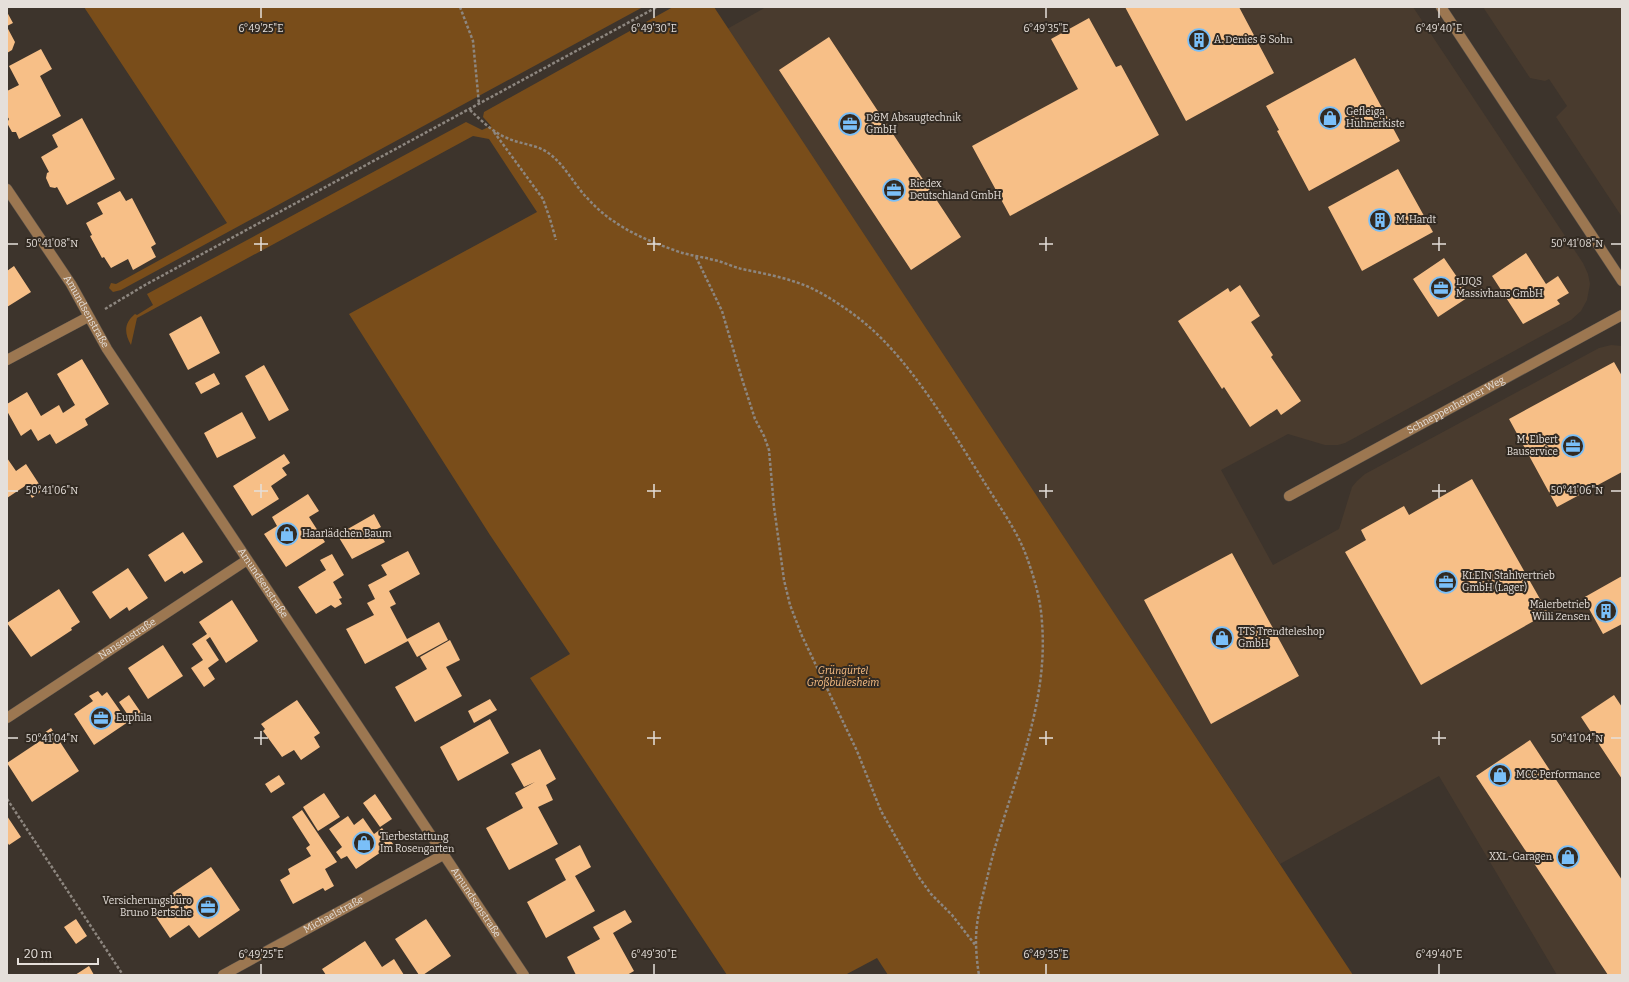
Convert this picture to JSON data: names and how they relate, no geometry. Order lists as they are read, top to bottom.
{
  "streets": {
    "street": [
      "Amundsenstraße",
      "Schneppenheimer Weg",
      "Nansenstraße",
      "Michaelstraße"
    ]
  },
  "crossings": [
    ["Amundsenstraße", "Nansenstraße"],
    ["Amundsenstraße", "Michaelstraße"]
  ],
  "parks": ["Grüngürtel Großbüllesheim"],
  "places": {
    "building": ["A. Denies & Sohn", "M. Hardt", "Malerbetrieb Willi Zensen"],
    "shop": [
      "Gefleiga Hühnerkiste",
      "Haarlädchen Baum",
      "TTS Trendteleshop GmbH",
      "MCC Performance",
      "Tierbestattung Im Rosengarten",
      "XXL-Garagen"
    ],
    "office": [
      "D&M Absaugtechnik GmbH",
      "Riedex Deutschland GmbH",
      "LUQS Massivhaus GmbH",
      "M. Elbert Bauservice",
      "KLEIN Stahlvertrieb GmbH (Lager)",
      "Euphila",
      "Versicherungsbüro Bruno Bertsche"
    ]
  },
  "scale_bar": "20 m",
  "coordinates": [
    "6°49'25\"E",
    "6°49'30\"E",
    "6°49'35\"E",
    "6°49'40\"E",
    "50°41'08\"N",
    "50°41'06\"N",
    "50°41'04\"N"
  ]
}
